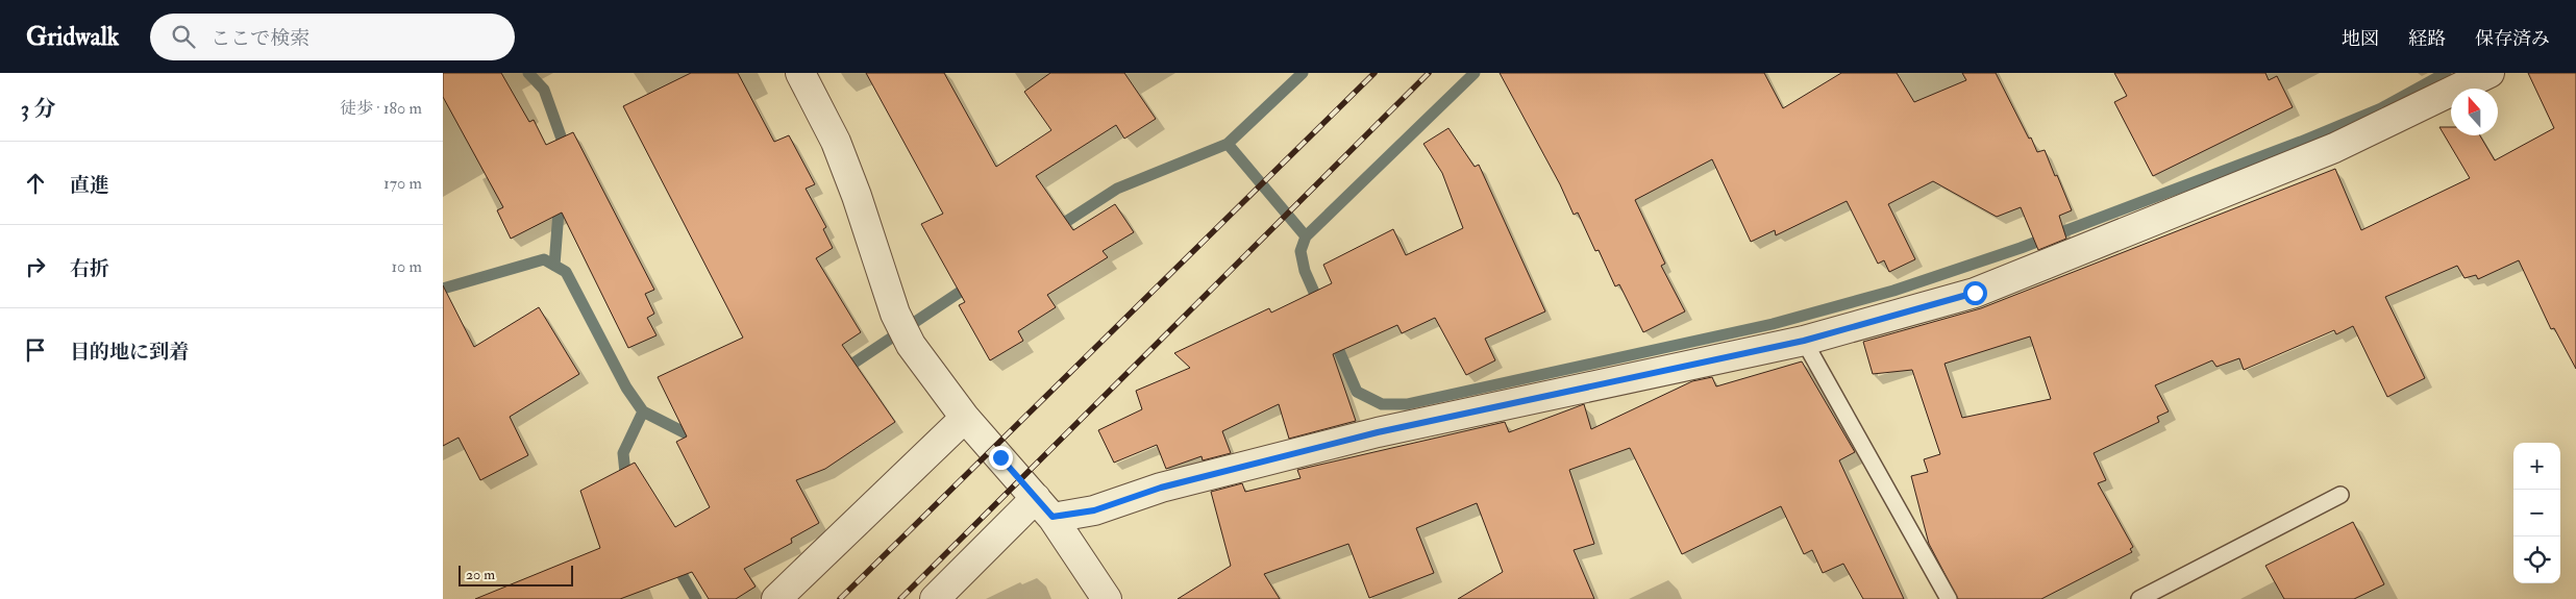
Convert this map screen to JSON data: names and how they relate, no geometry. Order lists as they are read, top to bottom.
{
  "scale_bar": "20 m",
  "north": "top",
  "page": {
    "header": "Gridwalk",
    "search": "ここで検索",
    "nav": ["地図", "経路", "保存済み"],
    "heading": ["3 分", "徒歩 · 180 m"],
    "list": [
      ["直進", "170 m"],
      ["右折", "10 m"],
      "目的地に到着"
    ],
    "map_buttons": ["+", "−"],
    "scale": "20 m"
  }
}
